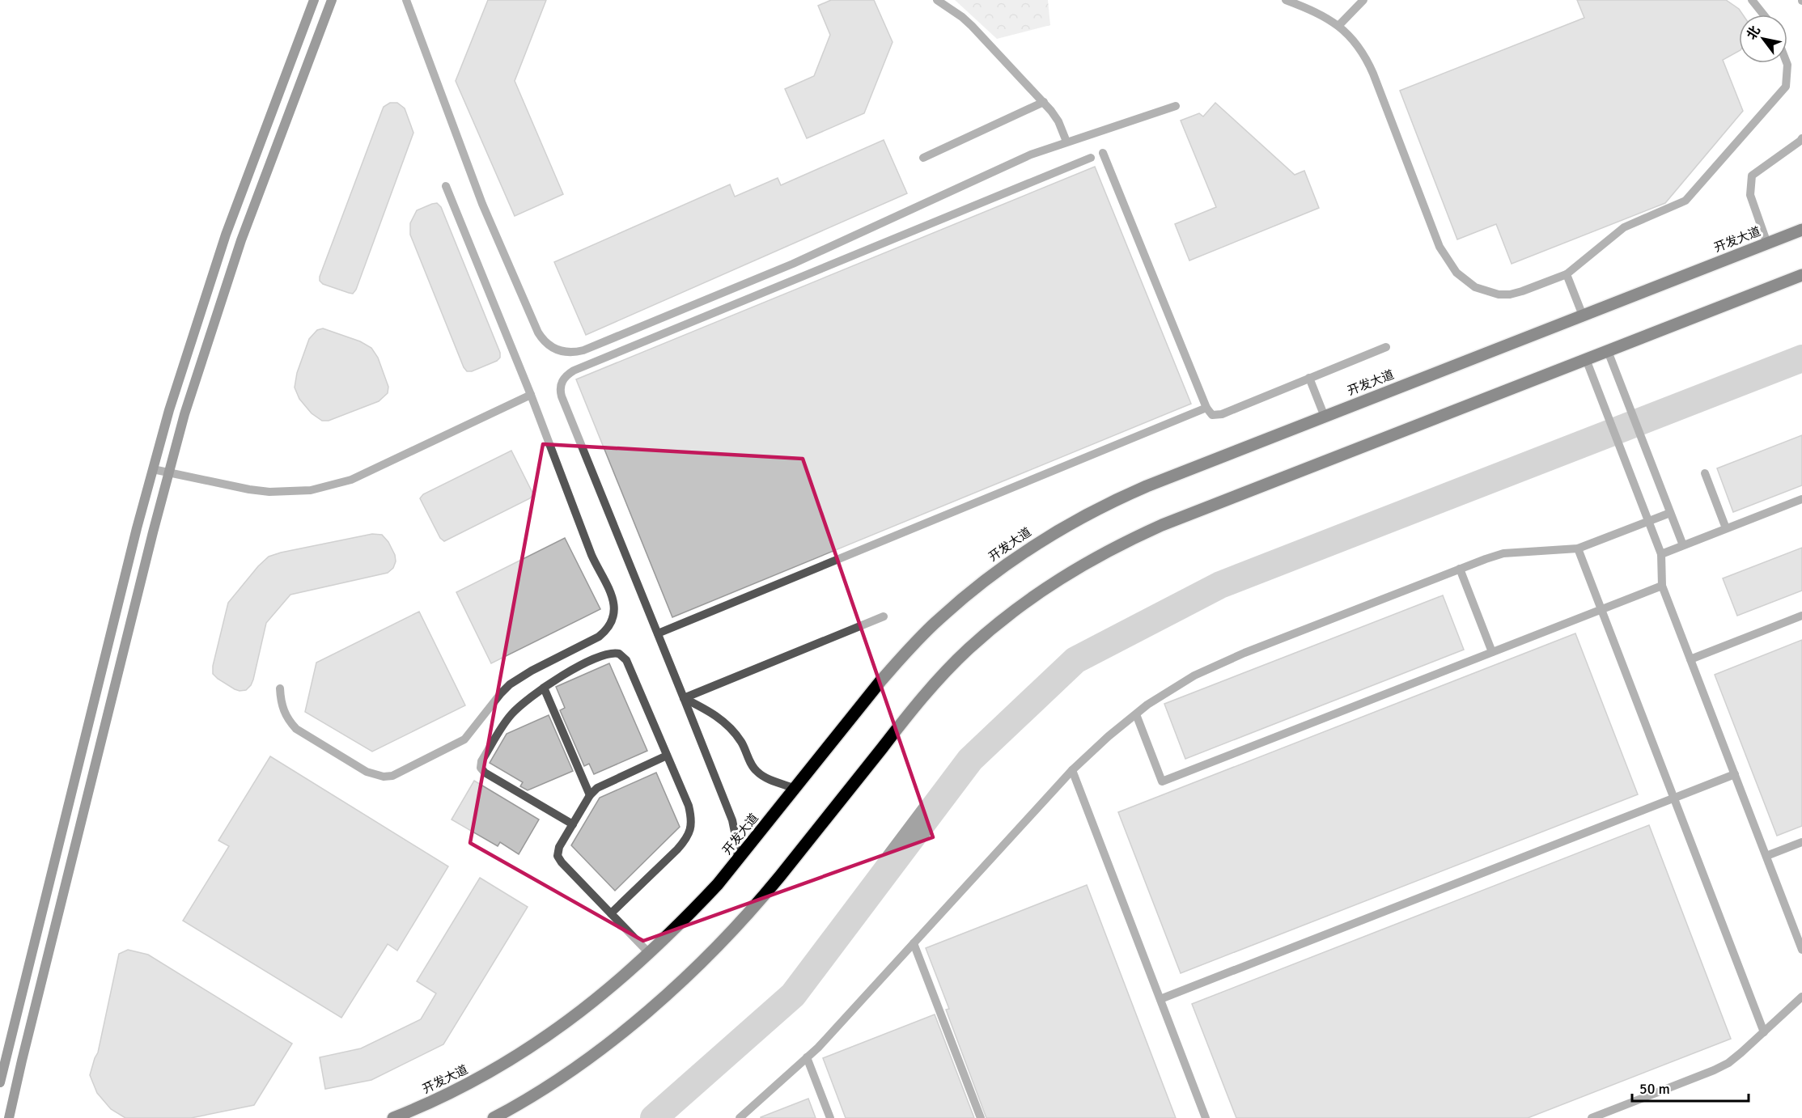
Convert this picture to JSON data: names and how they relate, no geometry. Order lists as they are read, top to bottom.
{
  "streets": {
    "main road": ["开发大道"]
  },
  "scale_bar": "50 m",
  "north": "top left"
}
